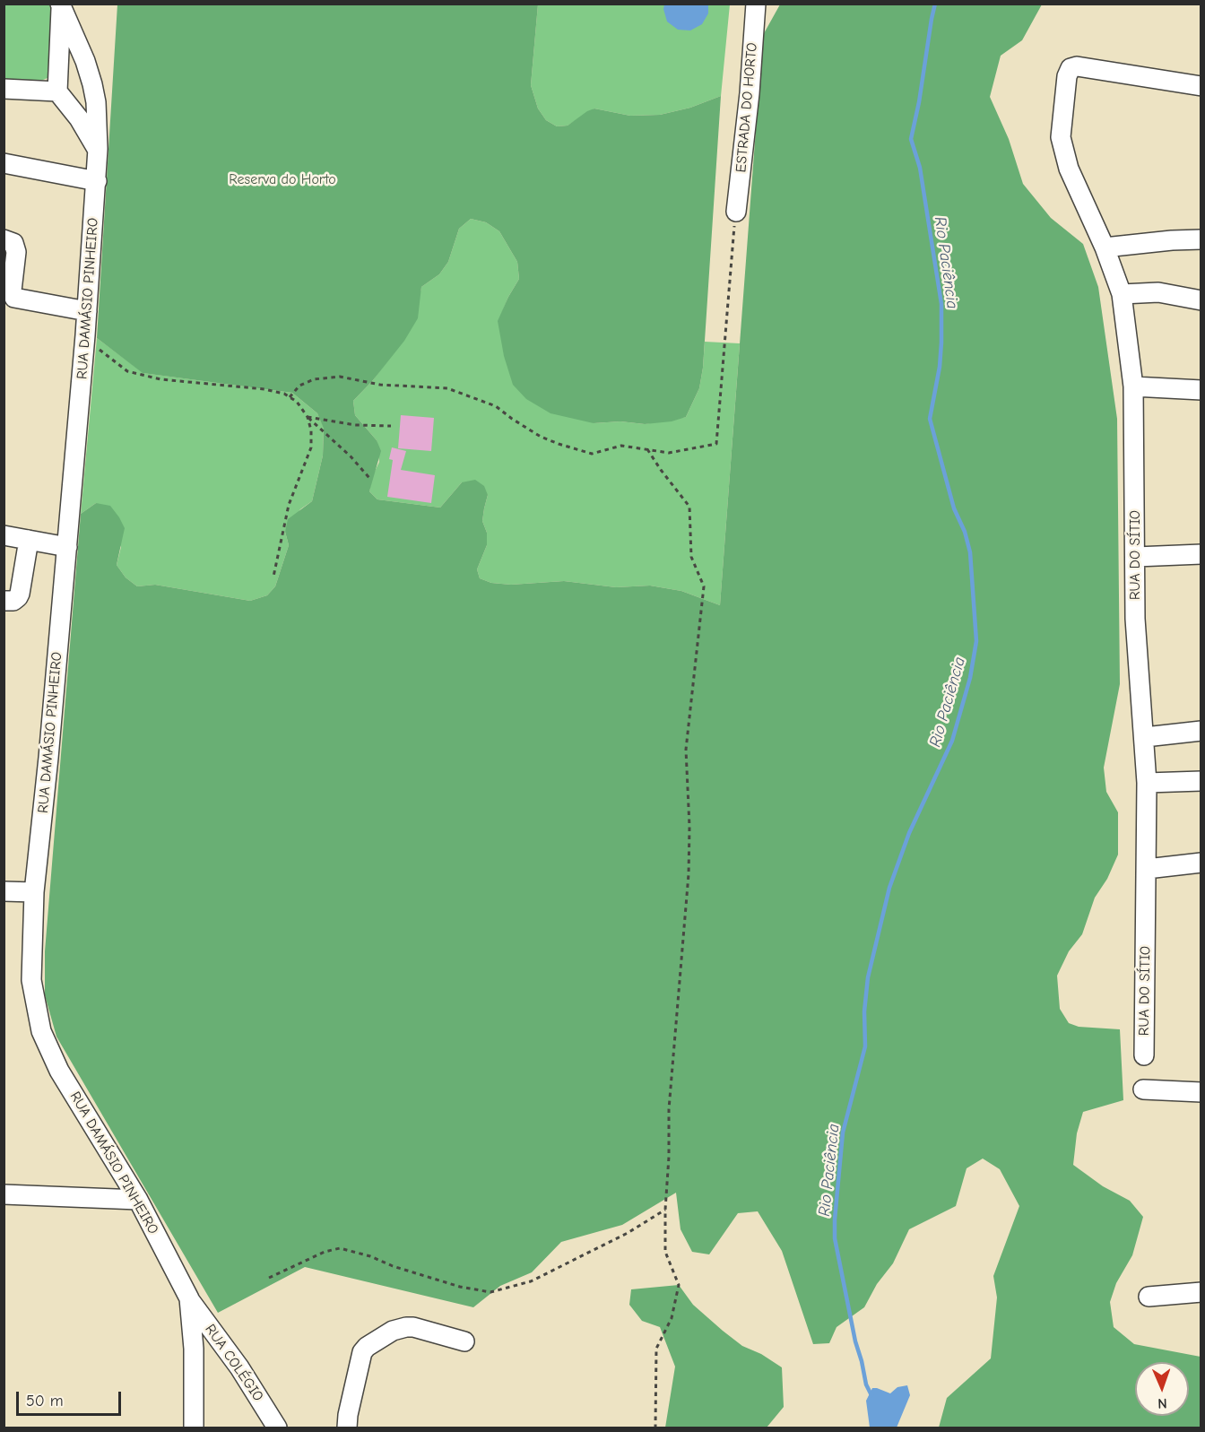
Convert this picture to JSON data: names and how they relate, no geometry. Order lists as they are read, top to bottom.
{
  "streets": {
    "street": [
      "ESTRADA DO HORTO",
      "RUA DAMÁSIO PINHEIRO",
      "RUA DO SÍTIO",
      "RUA COLÉGIO"
    ]
  },
  "crossings": [
    ["RUA DAMÁSIO PINHEIRO", "RUA COLÉGIO"]
  ],
  "water": ["Rio Paciência"],
  "parks": ["Reserva do Horto"],
  "scale_bar": "50 m",
  "north": "bottom"
}
